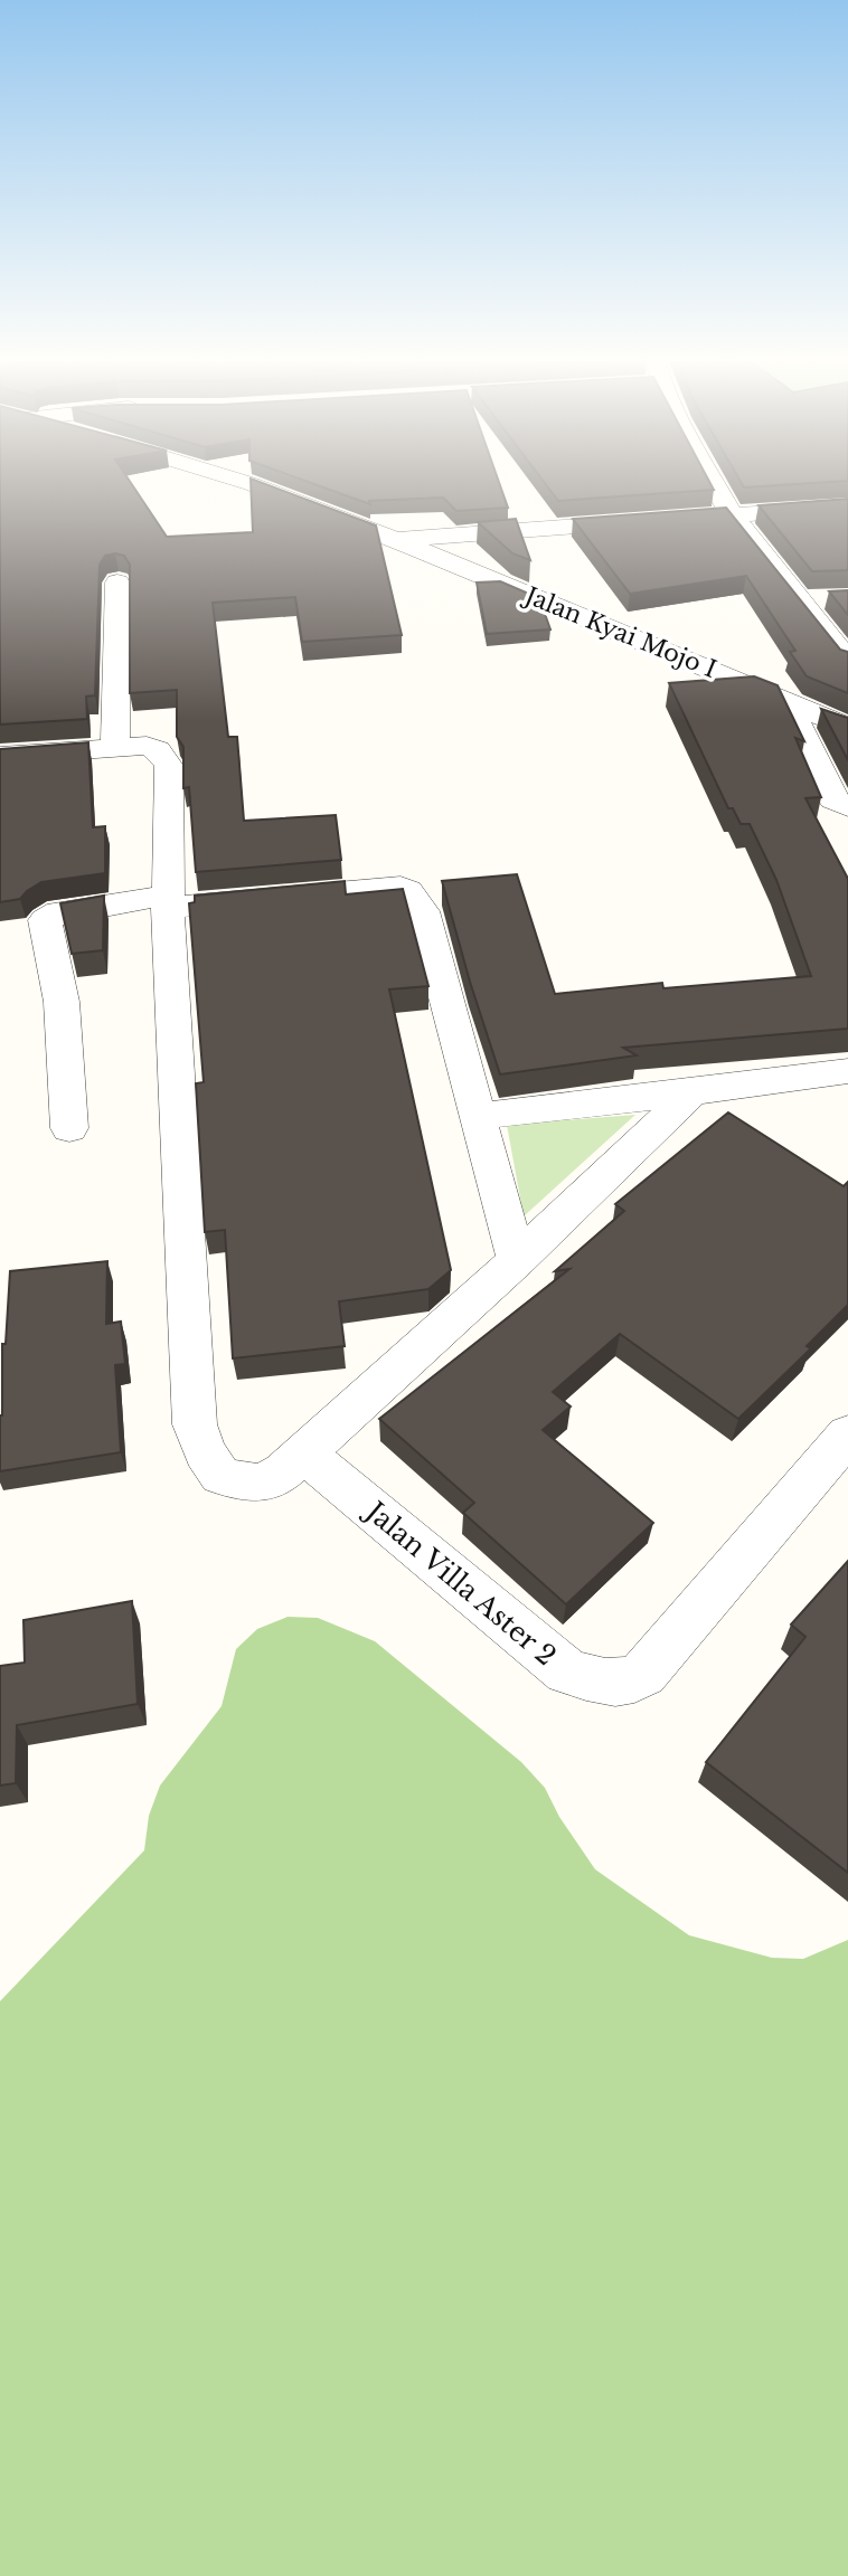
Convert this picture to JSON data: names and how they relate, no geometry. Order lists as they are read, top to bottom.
{
  "streets": {
    "street": ["Jalan Kyai Mojo I", "Jalan Villa Aster 2"]
  }
}
